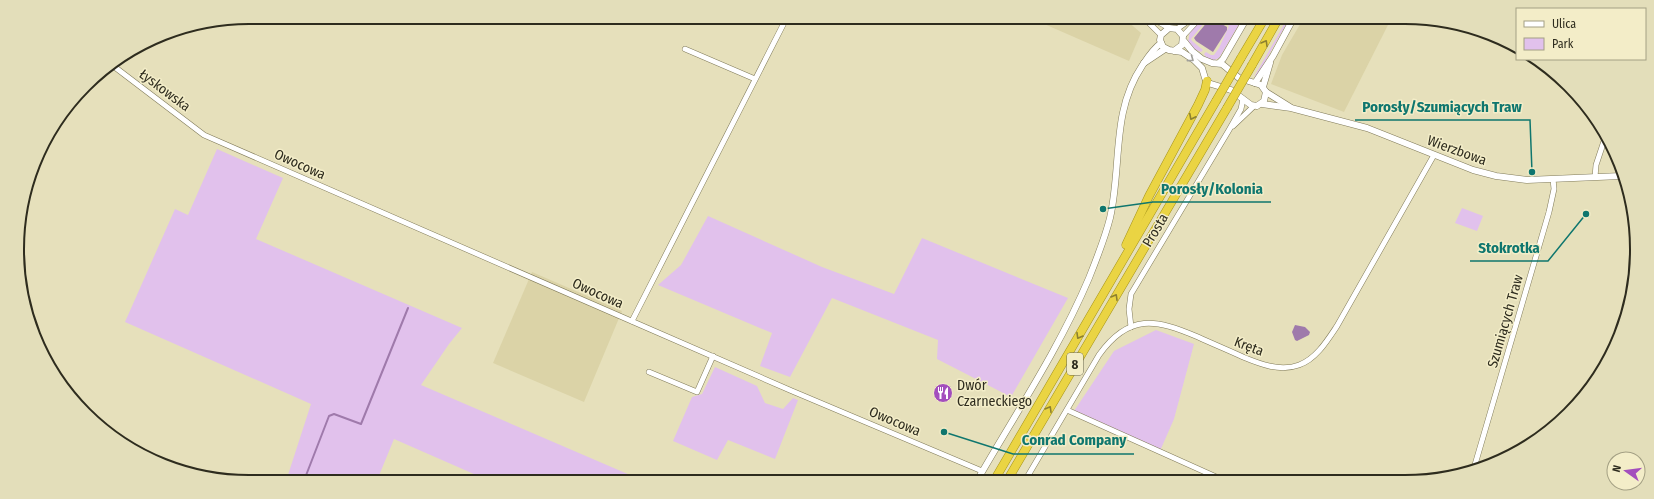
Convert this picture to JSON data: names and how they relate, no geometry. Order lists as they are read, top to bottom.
{
  "streets": {
    "highway": ["8"],
    "street": [
      "Łyskowska",
      "Wierzbowa",
      "Owocowa",
      "Prosta",
      "Szumiących Traw",
      "Kręta"
    ]
  },
  "crossings": [
    ["Łyskowska", "Owocowa"],
    ["Wierzbowa", "Szumiących Traw"],
    ["Wierzbowa", "Kręta"],
    ["Prosta", "Kręta"]
  ],
  "places": {
    "other": [
      "Porosły/Szumiących Traw",
      "Porosły/Kolonia",
      "Stokrotka",
      "Conrad Company"
    ],
    "restaurant": ["Dwór Czarneckiego"]
  },
  "legend": ["Ulica", "Park"],
  "north": "left"
}
